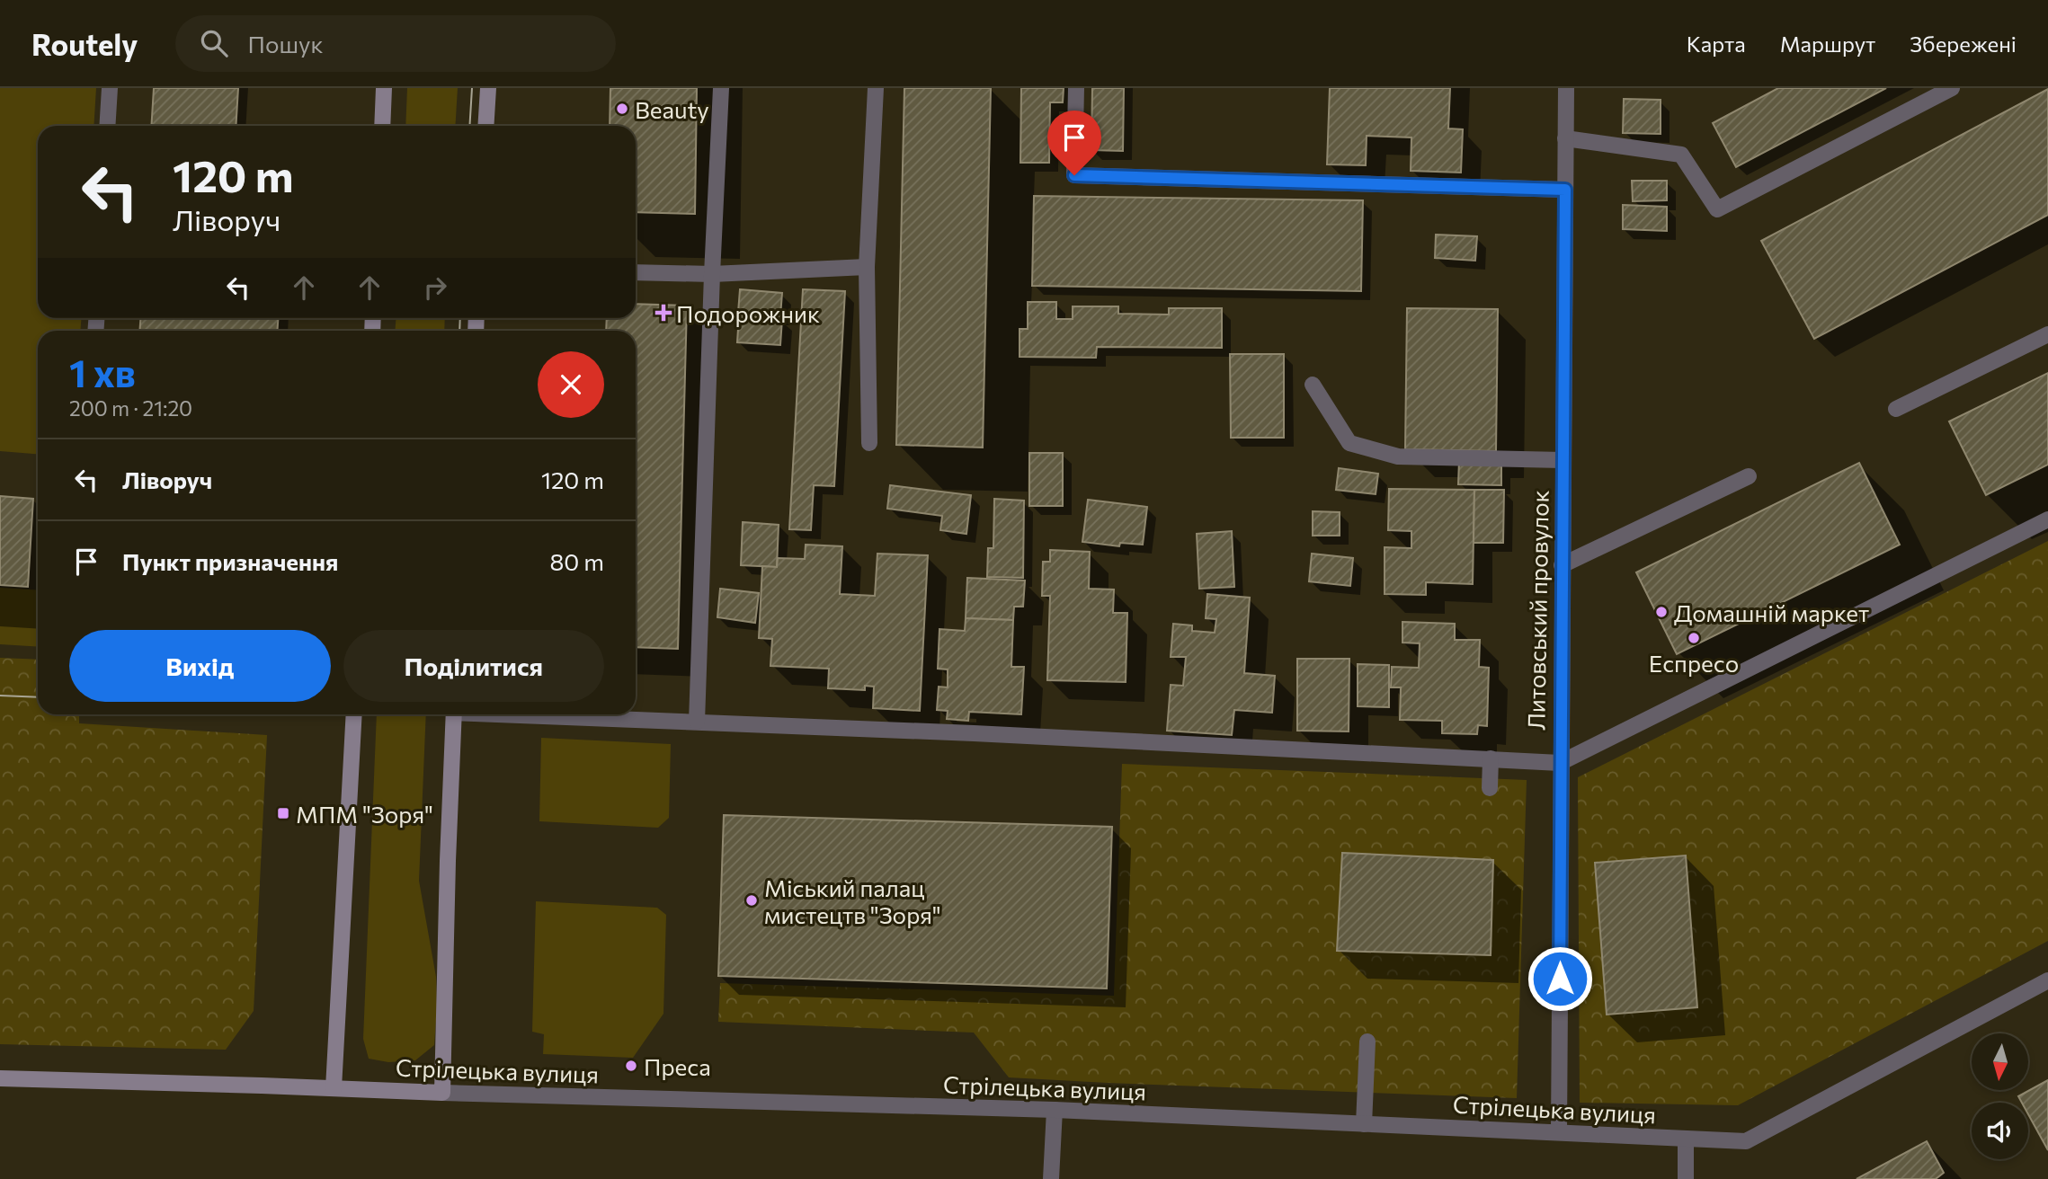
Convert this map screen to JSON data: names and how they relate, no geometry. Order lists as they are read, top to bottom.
{
  "streets": {
    "main road": ["Стрілецька вулиця"],
    "street": ["Литовський провулок"]
  },
  "crossings": [
    ["Литовський провулок", "Стрілецька вулиця"]
  ],
  "places": {
    "other": [
      "Beauty",
      "Домашній маркет",
      "Еспресо",
      "Міський палац мистецтв \"Зоря\"",
      "Преса"
    ],
    "health": ["Подорожник"],
    "transit": ["МПМ \"Зоря\""]
  },
  "north": "bottom",
  "page": {
    "header": "Routely",
    "search": "Пошук",
    "nav": ["Карта", "Маршрут", "Збережені"],
    "turn": ["120 m", "Ліворуч"],
    "heading": ["1 хв", "200 m · 21:20"],
    "list": [
      {
        "name": "Ліворуч",
        "value": "120 m"
      },
      {
        "name": "Пункт призначення",
        "value": "80 m"
      }
    ],
    "buttons": ["Вихід", "Поділитися"]
  }
}
